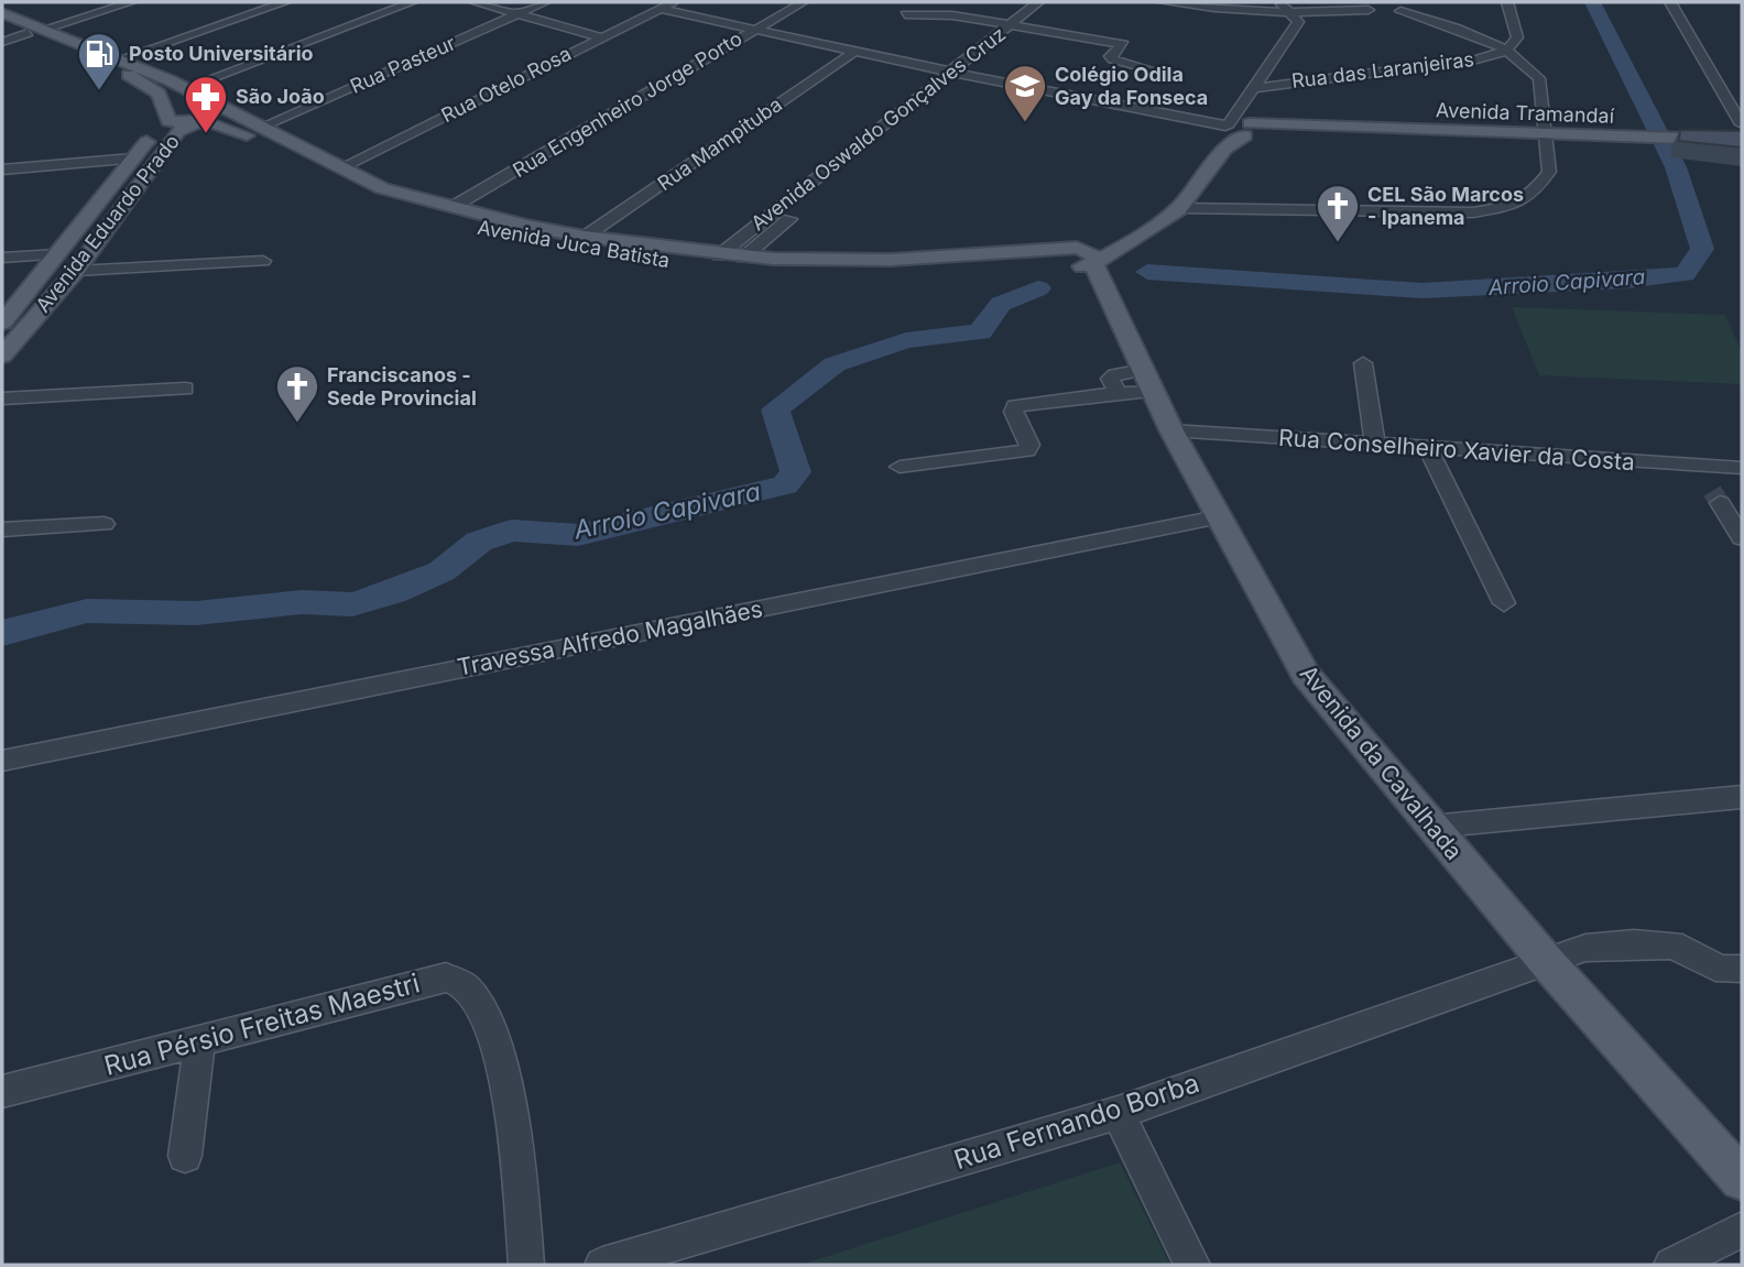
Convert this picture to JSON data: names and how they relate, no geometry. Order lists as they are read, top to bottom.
{
  "streets": {
    "main road": [
      "Avenida Tramandaí",
      "Avenida Eduardo Prado",
      "Avenida Juca Batista",
      "Avenida da Cavalhada"
    ],
    "street": [
      "Rua Pasteur",
      "Rua das Laranjeiras",
      "Rua Otelo Rosa",
      "Rua Engenheiro Jorge Porto",
      "Avenida Oswaldo Gonçalves Cruz",
      "Rua Mampituba",
      "Rua Conselheiro Xavier da Costa",
      "Travessa Alfredo Magalhães",
      "Rua Pérsio Freitas Maestri",
      "Rua Fernando Borba"
    ]
  },
  "crossings": [
    ["Rua Pasteur", "Avenida Juca Batista"],
    ["Rua Otelo Rosa", "Avenida Juca Batista"],
    ["Rua Engenheiro Jorge Porto", "Avenida Juca Batista"],
    ["Avenida Oswaldo Gonçalves Cruz", "Avenida Juca Batista"],
    ["Rua Mampituba", "Avenida Juca Batista"],
    ["Avenida Eduardo Prado", "Avenida Juca Batista"],
    ["Avenida Juca Batista", "Avenida da Cavalhada"],
    ["Rua Conselheiro Xavier da Costa", "Avenida da Cavalhada"],
    ["Travessa Alfredo Magalhães", "Avenida da Cavalhada"],
    ["Avenida da Cavalhada", "Rua Fernando Borba"]
  ],
  "water": ["Arroio Capivara"],
  "places": {
    "fuel station": ["Posto Universitário"],
    "school or university": ["Colégio Odila Gay da Fonseca"],
    "pharmacy": ["São João"],
    "church": ["CEL São Marcos - Ipanema", "Franciscanos - Sede Provincial"]
  }
}
